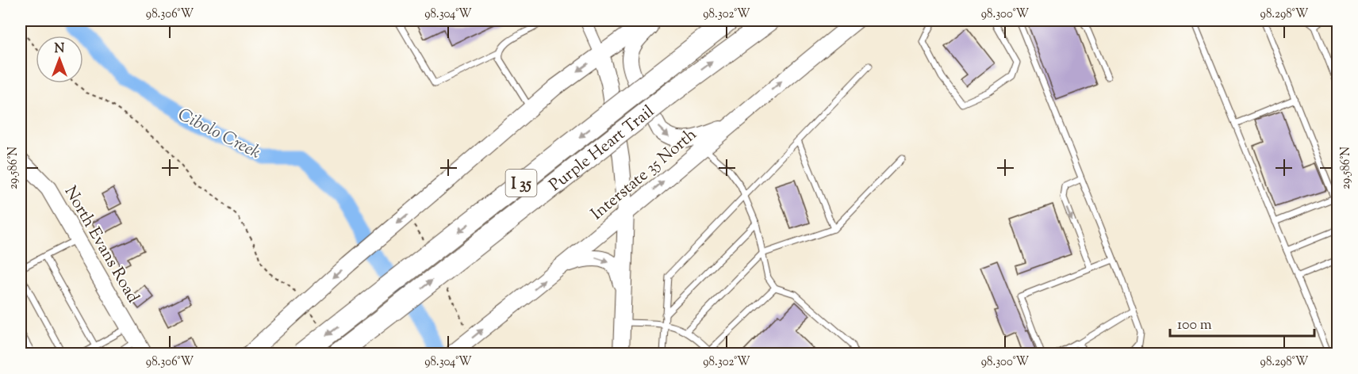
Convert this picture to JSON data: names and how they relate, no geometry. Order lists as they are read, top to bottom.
{
  "streets": {
    "highway": ["Purple Heart Trail", "I 35"],
    "main road": ["Interstate 35 North", "North Evans Road"]
  },
  "water": ["Cibolo Creek"],
  "scale_bar": "100 m",
  "north": "top",
  "coordinates": [
    "98.306°W",
    "98.304°W",
    "98.302°W",
    "98.300°W",
    "98.298°W",
    "29.586°N"
  ]
}
